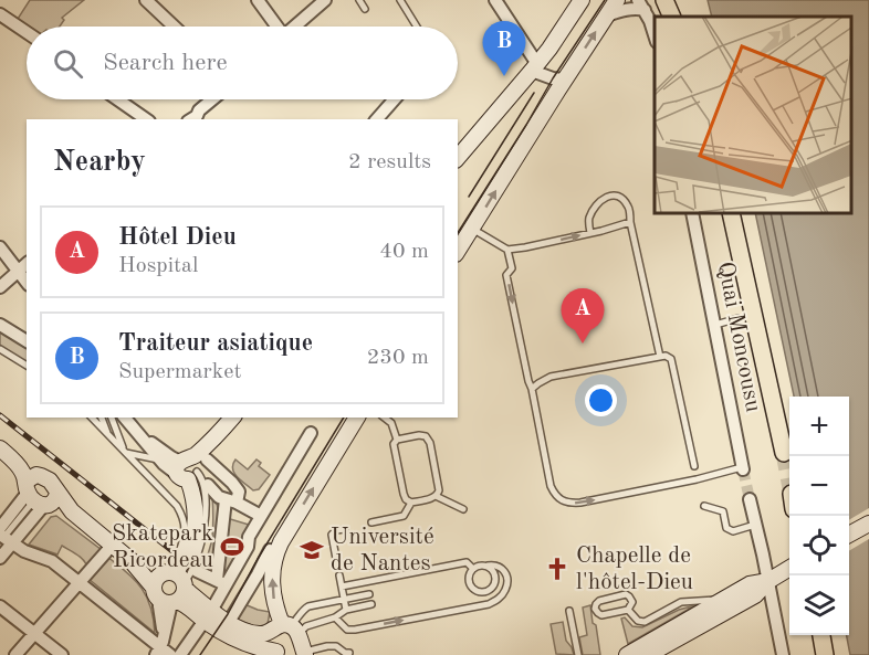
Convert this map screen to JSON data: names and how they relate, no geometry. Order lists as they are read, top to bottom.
{
  "streets": {
    "street": ["Quai Moncousu"]
  },
  "places": {
    "sports": ["Skatepark Ricordeau"],
    "school or university": ["Université de Nantes"],
    "church": ["Chapelle de l'hôtel-Dieu"]
  },
  "page": {
    "pins": ["B", "A"],
    "search": "Search here",
    "heading": ["Nearby", "2 results"],
    "list": [
      {
        "mark": "A",
        "name": "Hôtel Dieu",
        "note": "Hospital",
        "value": "40 m"
      },
      {
        "mark": "B",
        "name": "Traiteur asiatique",
        "note": "Supermarket",
        "value": "230 m"
      }
    ],
    "map_buttons": ["+", "−"]
  }
}
